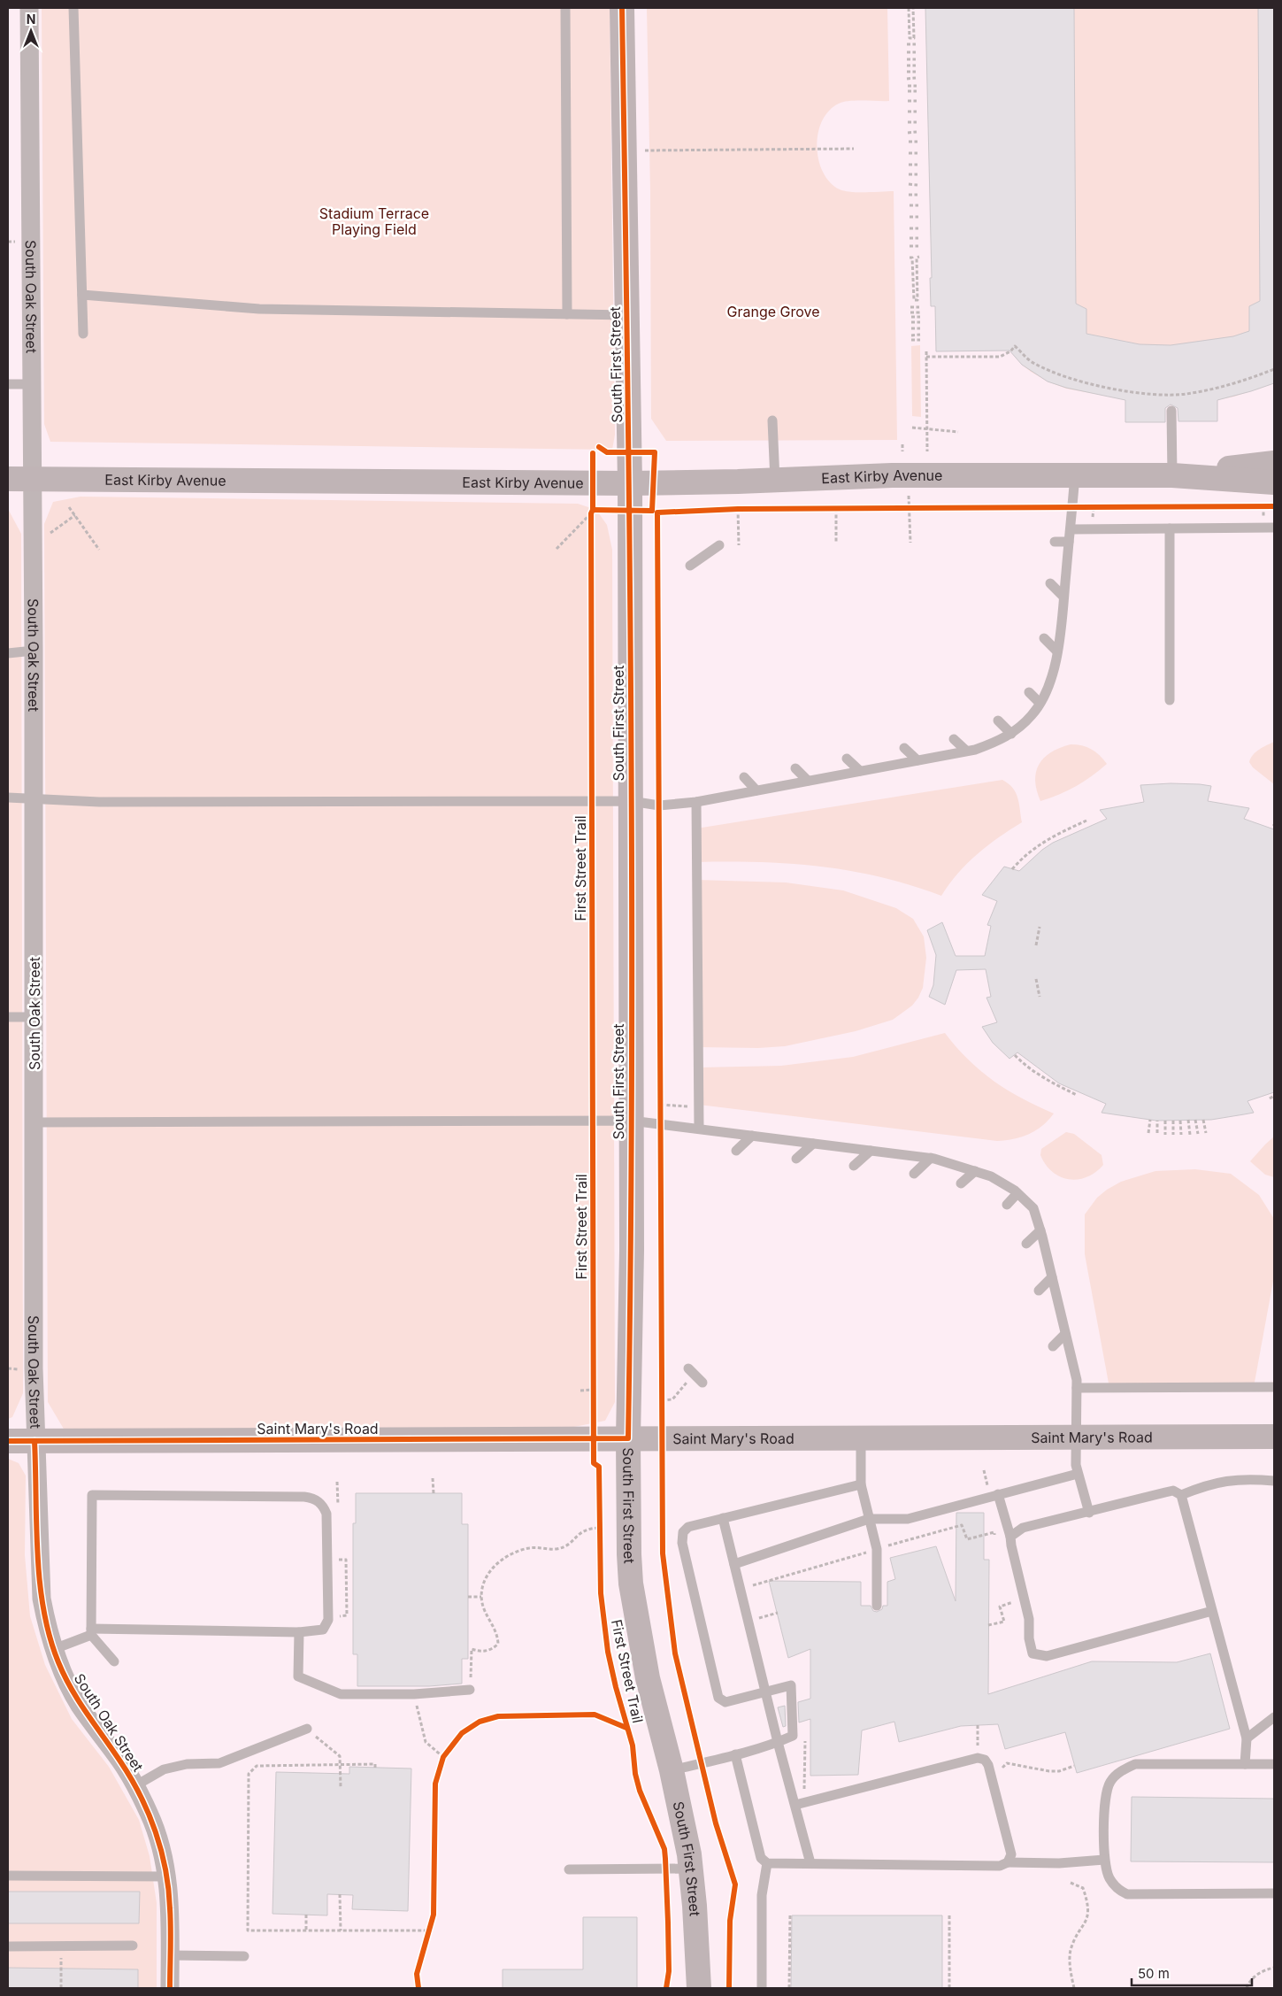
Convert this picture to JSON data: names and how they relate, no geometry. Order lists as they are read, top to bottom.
{
  "streets": {
    "main road": ["South First Street", "East Kirby Avenue", "Saint Mary's Road"],
    "street": ["South Oak Street"],
    "cycle path": ["First Street Trail"]
  },
  "crossings": [
    ["South Oak Street", "East Kirby Avenue"],
    ["South Oak Street", "Saint Mary's Road"],
    ["South First Street", "East Kirby Avenue"],
    ["South First Street", "Saint Mary's Road"]
  ],
  "parks": ["Stadium Terrace Playing Field", "Grange Grove"],
  "scale_bar": "50 m",
  "north": "top"
}
